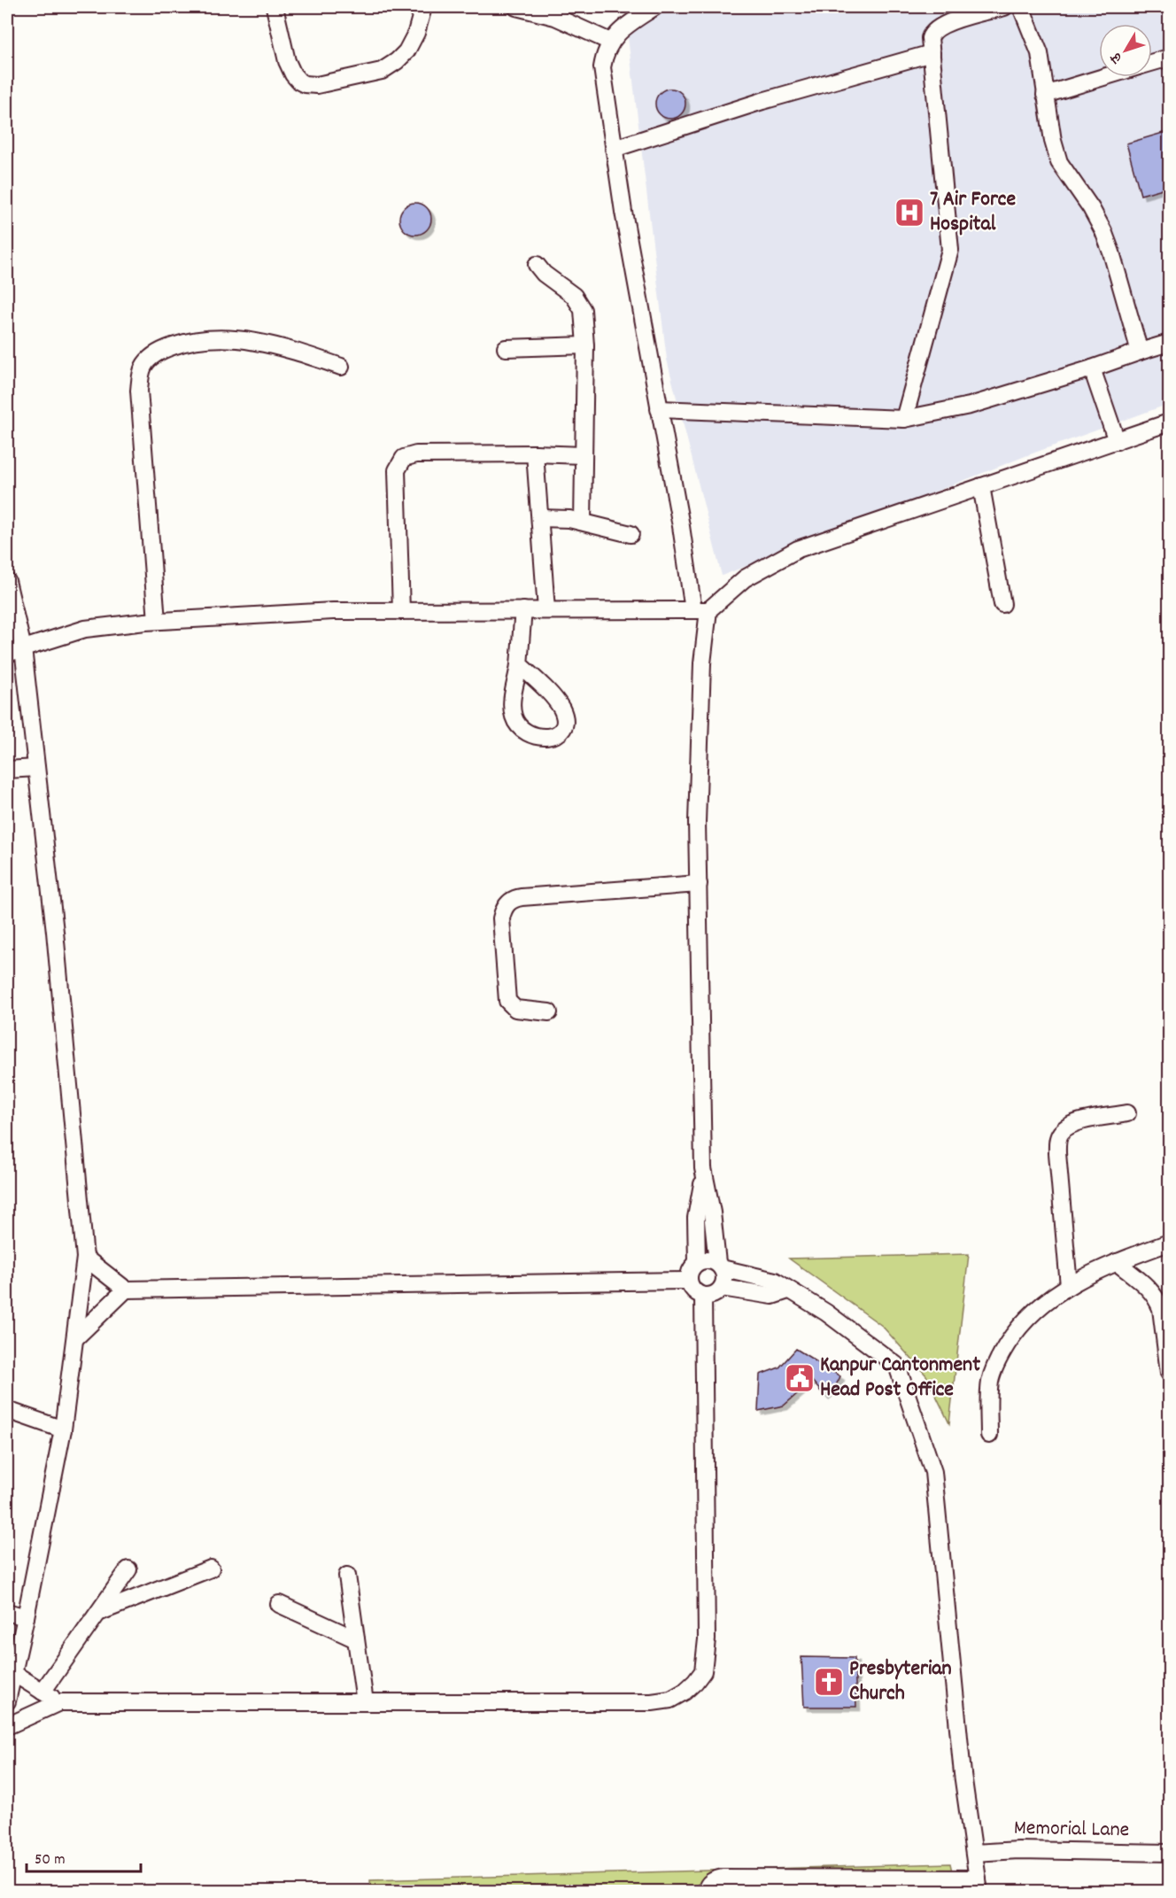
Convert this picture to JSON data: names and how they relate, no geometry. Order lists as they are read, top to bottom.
{
  "streets": {
    "street": ["Memorial Lane"]
  },
  "places": {
    "hospital": ["7 Air Force Hospital"],
    "public building": ["Kanpur Cantonment Head Post Office"],
    "church": ["Presbyterian Church"]
  },
  "scale_bar": "50 m",
  "north": "bottom left"
}
